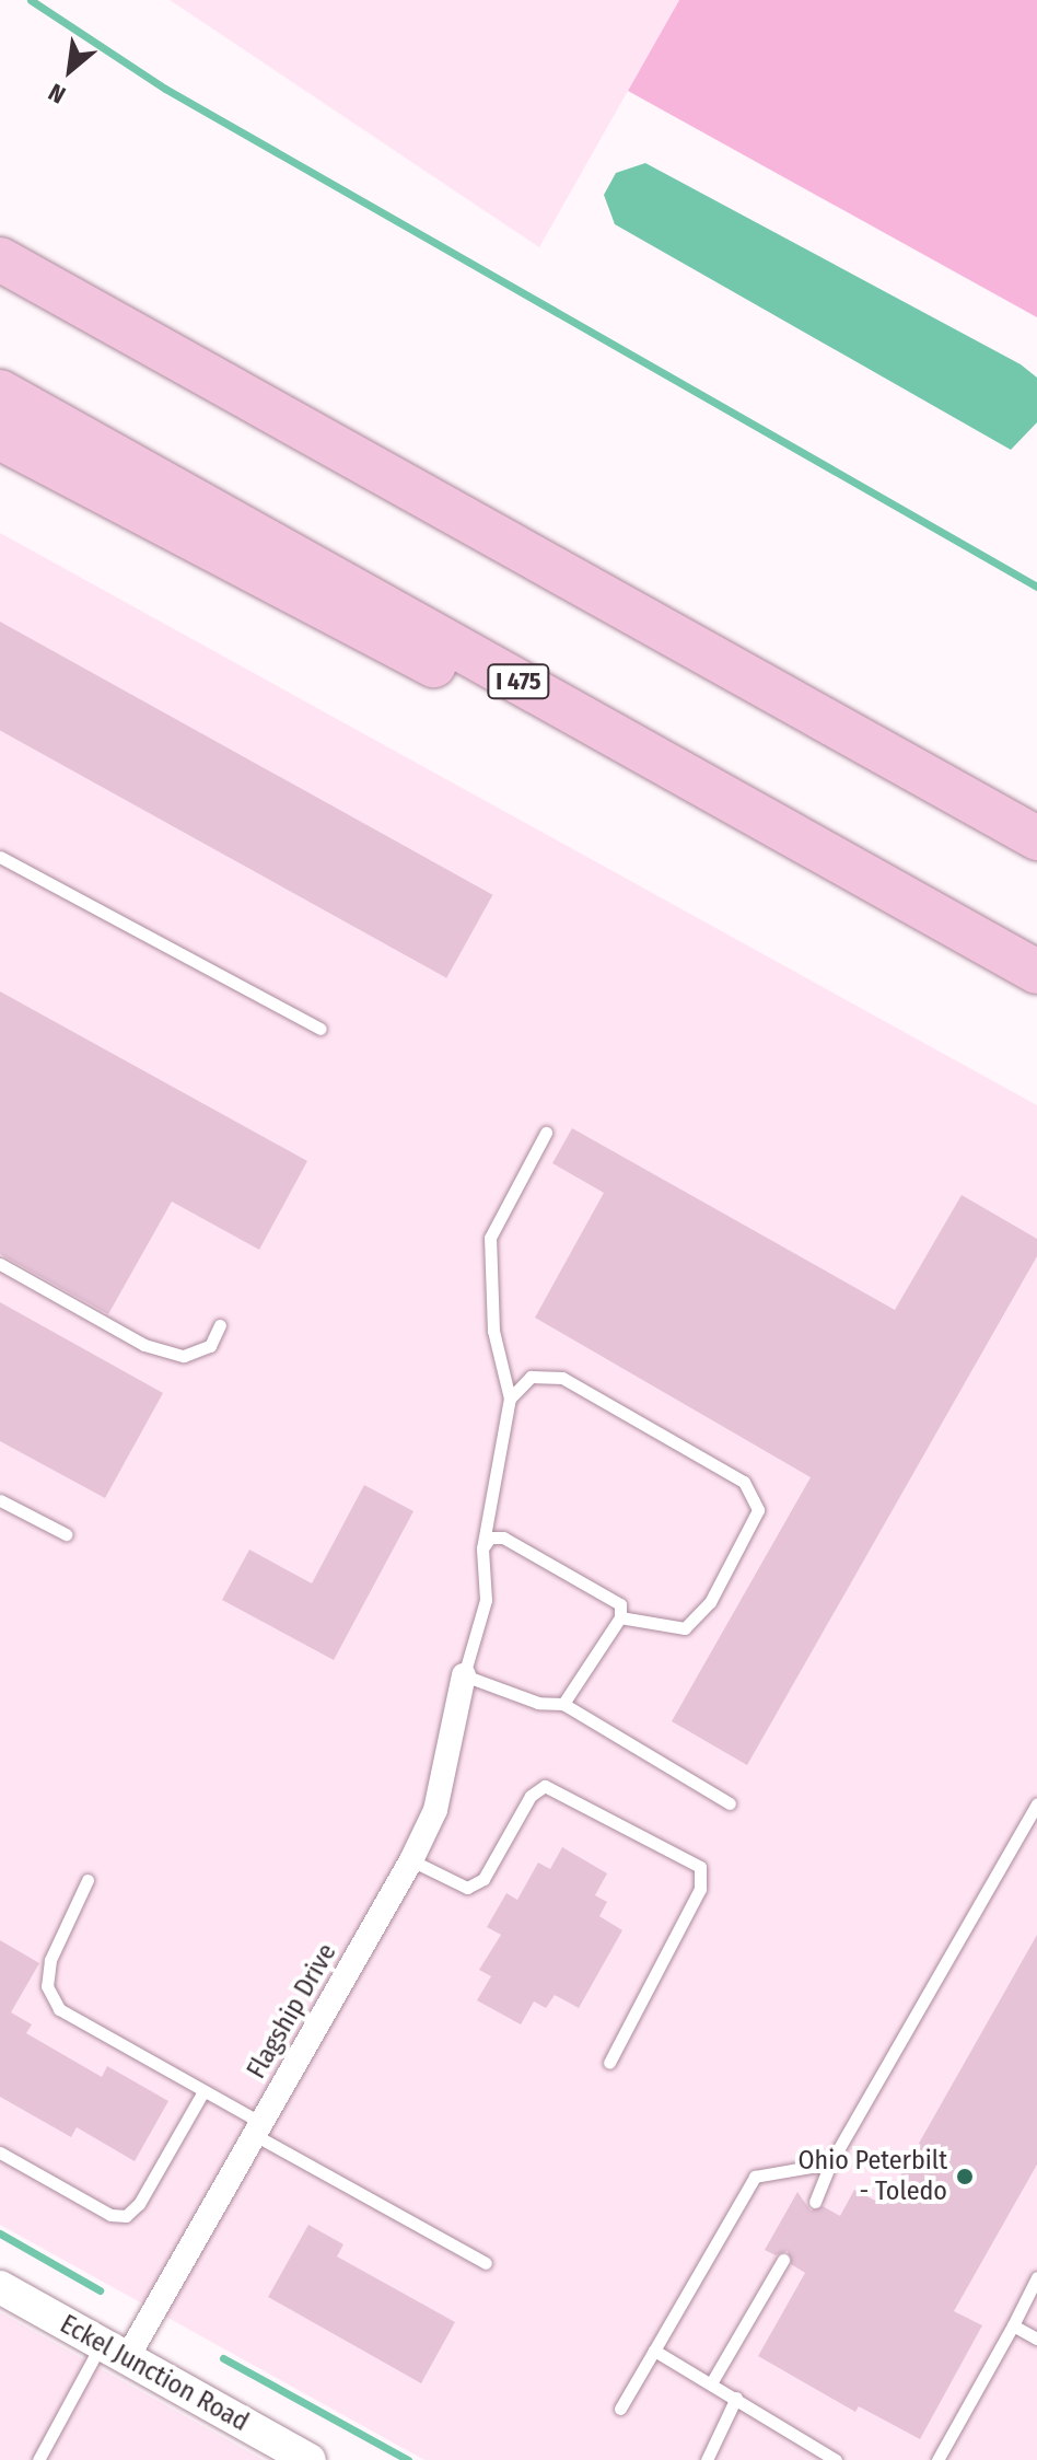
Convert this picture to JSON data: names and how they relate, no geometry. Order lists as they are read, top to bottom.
{
  "streets": {
    "highway": ["I 475"],
    "street": ["Flagship Drive", "Eckel Junction Road"]
  },
  "crossings": [
    ["Flagship Drive", "Eckel Junction Road"]
  ],
  "places": ["Ohio Peterbilt - Toledo"],
  "north": "bottom left"
}
